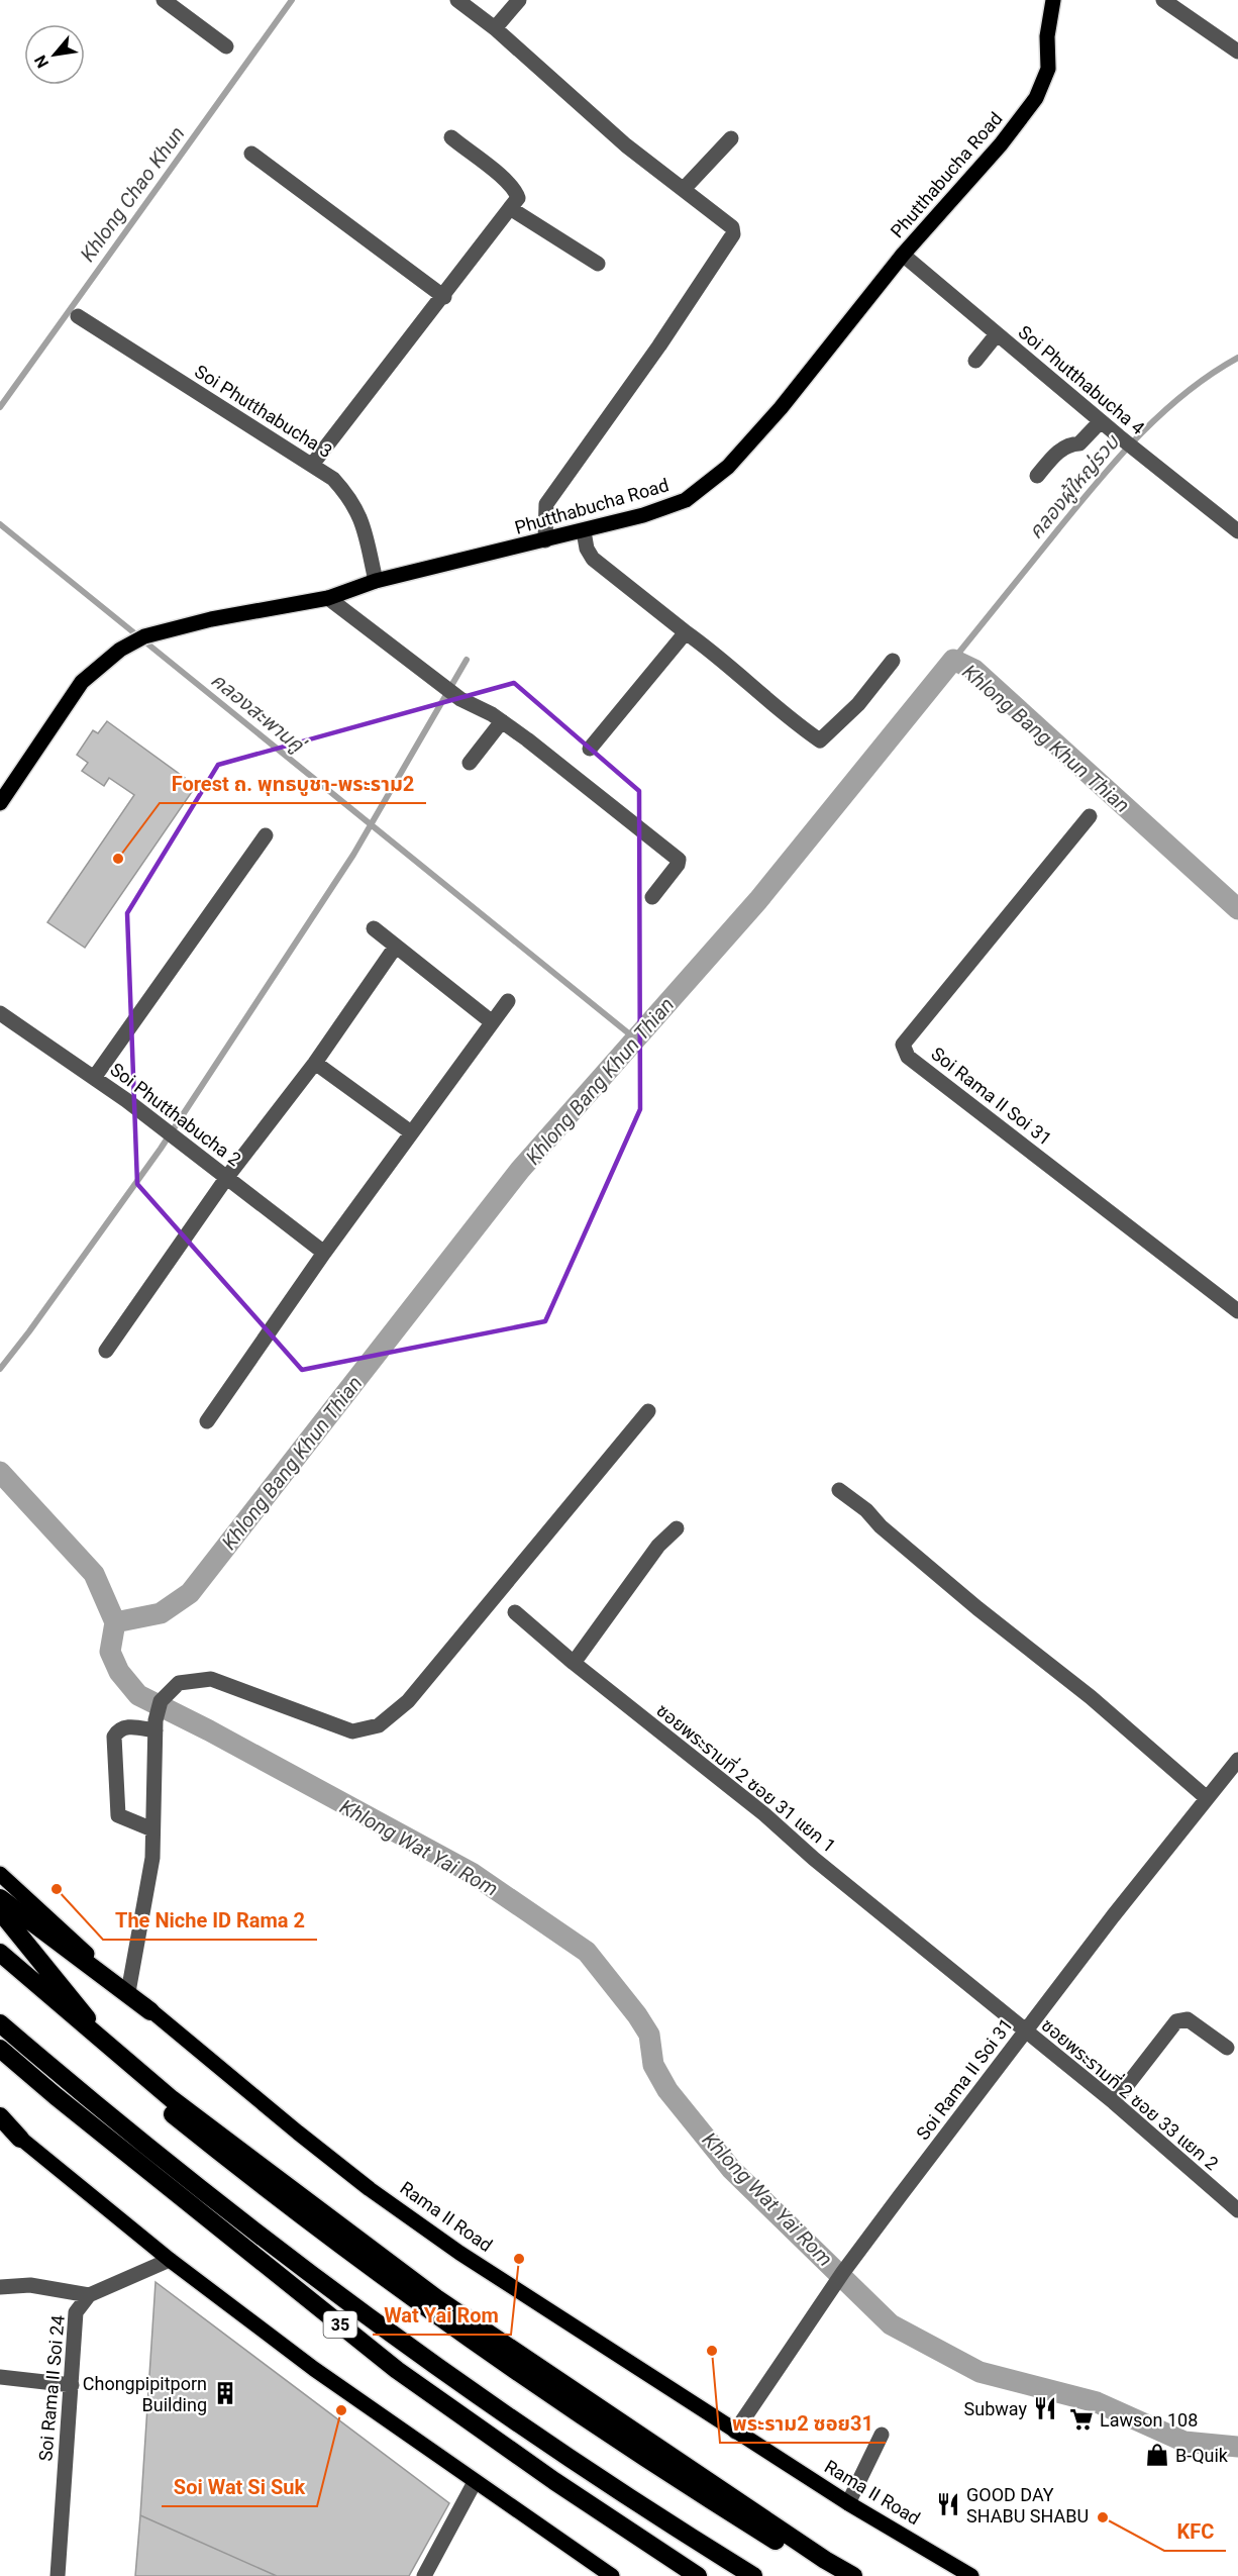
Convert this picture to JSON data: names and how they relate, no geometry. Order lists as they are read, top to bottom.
{
  "streets": {
    "highway": ["35"],
    "main road": ["Phutthabucha Road", "Rama II Road"],
    "street": [
      "Soi Phutthabucha 4",
      "Soi Phutthabucha 3",
      "Soi Rama II Soi 31",
      "Soi Phutthabucha 2",
      "ซอยพระรามที่ 2 ซอย 31 แยก 1",
      "ซอยพระรามที่ 2 ซอย 33 แยก 2",
      "Soi Rama II Soi 24"
    ]
  },
  "crossings": [
    ["Phutthabucha Road", "Soi Phutthabucha 4"],
    ["Phutthabucha Road", "Soi Phutthabucha 3"],
    ["Soi Rama II Soi 31", "ซอยพระรามที่ 2 ซอย 31 แยก 1"],
    ["Soi Rama II Soi 31", "ซอยพระรามที่ 2 ซอย 33 แยก 2"],
    ["Soi Rama II Soi 31", "Rama II Road"],
    ["ซอยพระรามที่ 2 ซอย 31 แยก 1", "ซอยพระรามที่ 2 ซอย 33 แยก 2"]
  ],
  "water": [
    "Khlong Chao Khun",
    "คลองผู้ใหญ่รวบ",
    "คลองสะพานคู่",
    "Khlong Bang Khun Thian",
    "Khlong Wat Yai Rom"
  ],
  "places": {
    "other": [
      "Forest ถ. พุทธบูชา-พระราม2",
      "The Niche ID Rama 2",
      "Wat Yai Rom",
      "พระราม2 ซอย31",
      "Soi Wat Si Suk",
      "KFC"
    ],
    "building": ["Chongpipitporn Building"],
    "restaurant": ["Subway", "GOOD DAY SHABU SHABU"],
    "supermarket": ["Lawson 108"],
    "shop": ["B-Quik"]
  },
  "north": "bottom left"
}
